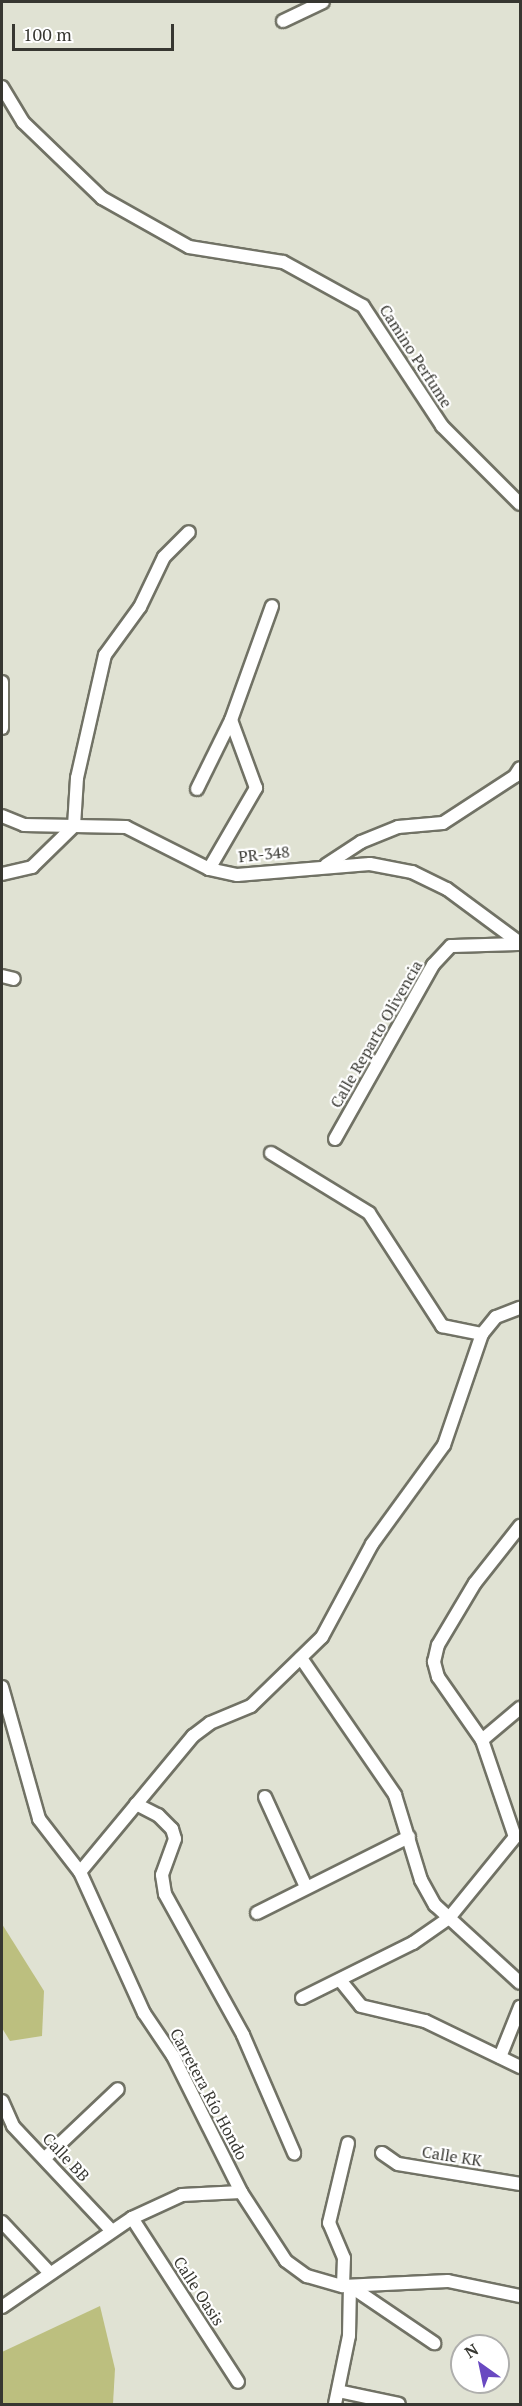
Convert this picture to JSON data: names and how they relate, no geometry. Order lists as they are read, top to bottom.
{
  "streets": {
    "street": [
      "Camino Perfume",
      "PR-348",
      "Calle Reparto Olivencia",
      "Carretera Río Hondo",
      "Calle KK",
      "Calle BB",
      "Calle Oasis"
    ]
  },
  "crossings": [
    ["PR-348", "Calle Reparto Olivencia"]
  ],
  "scale_bar": "100 m",
  "north": "top left"
}
